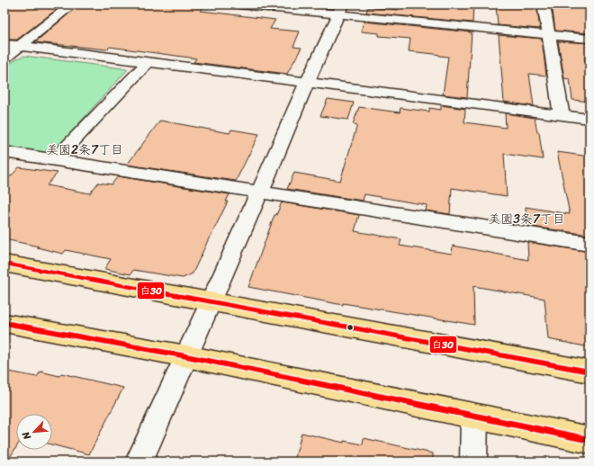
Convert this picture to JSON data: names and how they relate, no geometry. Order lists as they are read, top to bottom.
{
  "districts": ["美園2条7丁目", "美園3条7丁目"],
  "lines": ["transit line 白30"],
  "north": "bottom left"
}
